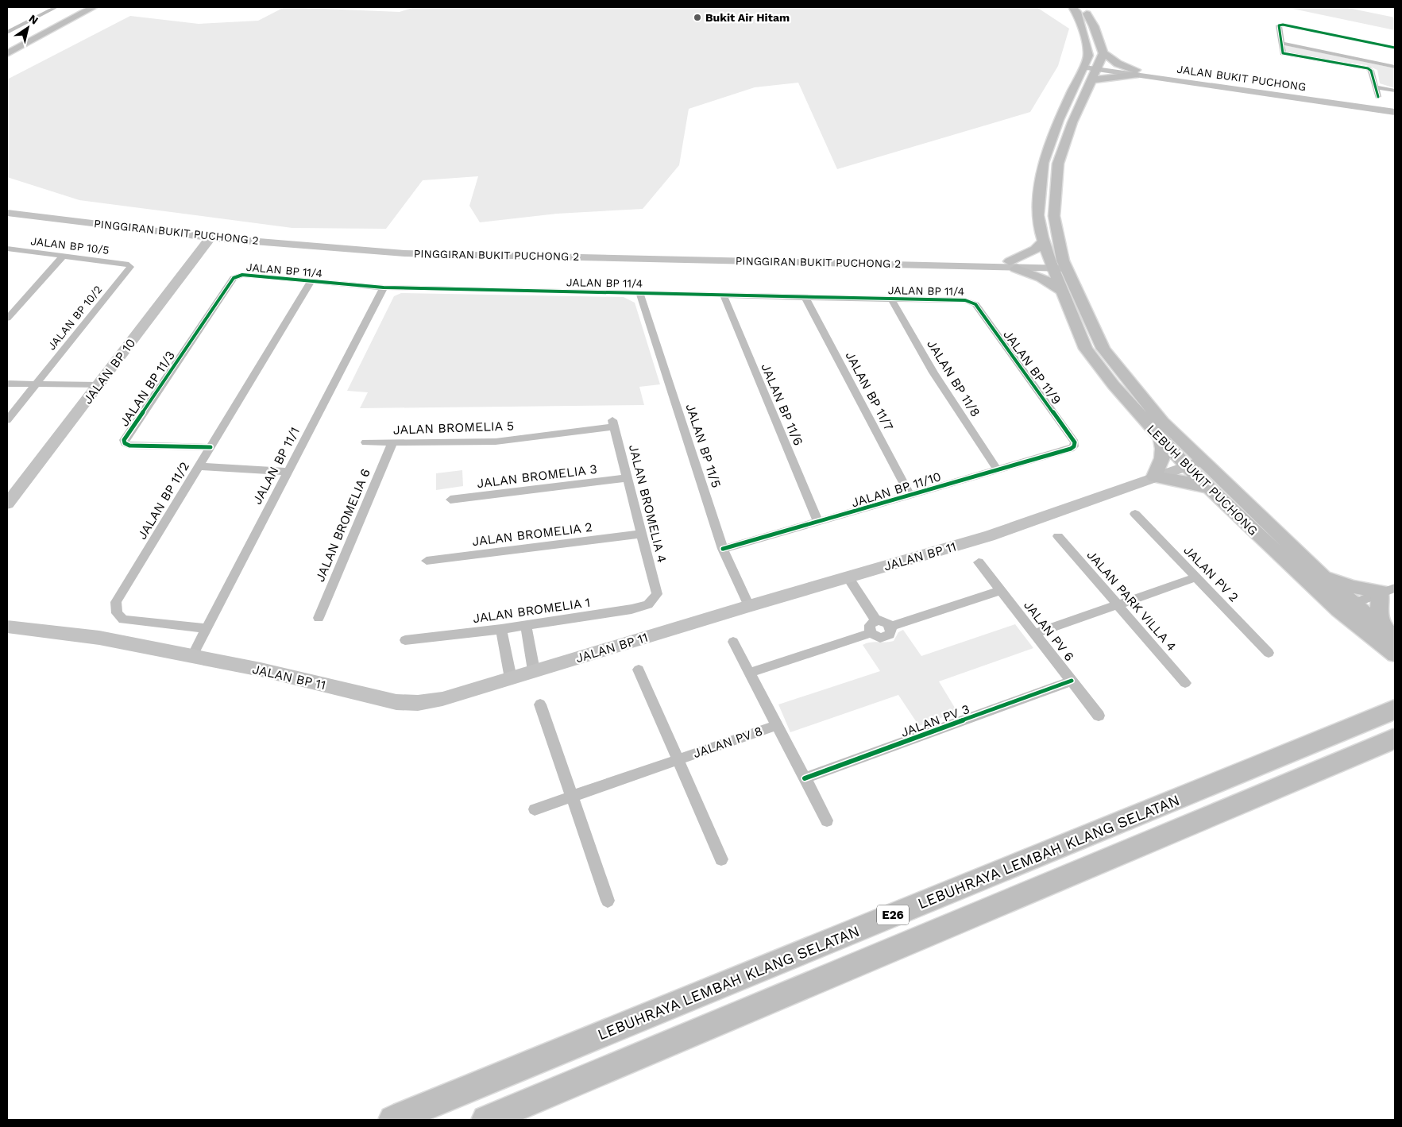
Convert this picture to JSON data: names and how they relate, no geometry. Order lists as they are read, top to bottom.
{
  "streets": {
    "highway": ["LEBUHRAYA LEMBAH KLANG SELATAN", "E26"],
    "main road": ["LEBUH BUKIT PUCHONG"],
    "street": [
      "JALAN BUKIT PUCHONG",
      "PINGGIRAN BUKIT PUCHONG 2",
      "JALAN BP 10/5",
      "JALAN BP 11/4",
      "JALAN BP 10/2",
      "JALAN BP 11/9",
      "JALAN BP 10",
      "JALAN BP 11/8",
      "JALAN BP 11/3",
      "JALAN BP 11/7",
      "JALAN BP 11/6",
      "JALAN BROMELIA 5",
      "JALAN BP 11/5",
      "JALAN BP 11/1",
      "JALAN BROMELIA 3",
      "JALAN BP 11/10",
      "JALAN BP 11/2",
      "JALAN BROMELIA 4",
      "JALAN BROMELIA 6",
      "JALAN BROMELIA 2",
      "JALAN BP 11",
      "JALAN PV 2",
      "JALAN PARK VILLA 4",
      "JALAN BROMELIA 1",
      "JALAN PV 6",
      "JALAN PV 3",
      "JALAN PV 8"
    ]
  },
  "crossings": [
    ["JALAN BUKIT PUCHONG", "LEBUH BUKIT PUCHONG"],
    ["PINGGIRAN BUKIT PUCHONG 2", "JALAN BP 10"],
    ["PINGGIRAN BUKIT PUCHONG 2", "LEBUH BUKIT PUCHONG"],
    ["JALAN BP 10/5", "JALAN BP 10/2"],
    ["JALAN BP 11/4", "JALAN BP 11/9"],
    ["JALAN BP 11/4", "JALAN BP 11/8"],
    ["JALAN BP 11/4", "JALAN BP 11/3"],
    ["JALAN BP 11/4", "JALAN BP 11/7"],
    ["JALAN BP 11/4", "JALAN BP 11/6"],
    ["JALAN BP 11/4", "JALAN BP 11/5"],
    ["JALAN BP 11/4", "JALAN BP 11/1"],
    ["JALAN BP 11/4", "JALAN BP 11/2"],
    ["JALAN BP 11/9", "JALAN BP 11/10"],
    ["JALAN BP 11/8", "JALAN BP 11/10"],
    ["JALAN BP 11/3", "JALAN BP 11/2"],
    ["JALAN BP 11/7", "JALAN BP 11/10"],
    ["JALAN BP 11/6", "JALAN BP 11/10"],
    ["JALAN BROMELIA 5", "JALAN BROMELIA 4"],
    ["JALAN BROMELIA 5", "JALAN BROMELIA 6"],
    ["JALAN BP 11/5", "JALAN BP 11/10"],
    ["JALAN BP 11/5", "JALAN BP 11"],
    ["JALAN BP 11/1", "JALAN BP 11/2"],
    ["JALAN BP 11/1", "JALAN BP 11"],
    ["JALAN BROMELIA 3", "JALAN BROMELIA 4"],
    ["LEBUH BUKIT PUCHONG", "JALAN BP 11"],
    ["JALAN BROMELIA 4", "JALAN BROMELIA 2"],
    ["JALAN BROMELIA 4", "JALAN BROMELIA 1"],
    ["JALAN PV 6", "JALAN PV 3"],
    ["JALAN PV 3", "JALAN PV 8"]
  ],
  "places": ["Bukit Air Hitam"],
  "north": "top right"
}
